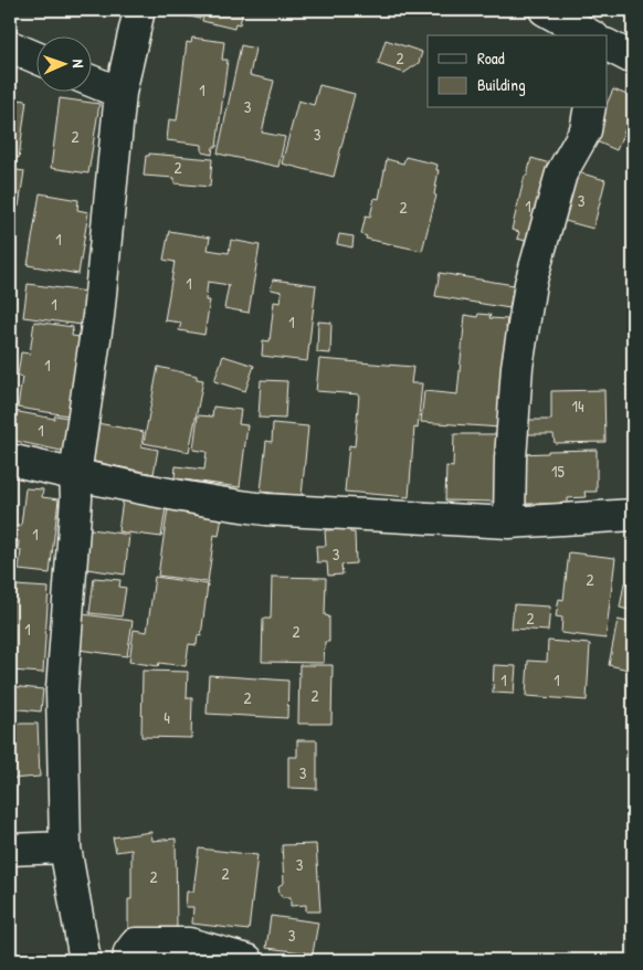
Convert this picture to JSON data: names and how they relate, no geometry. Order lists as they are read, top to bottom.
{
  "house_numbers": [
    "2",
    "1",
    "3",
    "3",
    "2",
    "2",
    "3",
    "1",
    "2",
    "1",
    "1",
    "1",
    "1",
    "1",
    "14",
    "1",
    "15",
    "1",
    "3",
    "2",
    "2",
    "1",
    "2",
    "1",
    "1",
    "2",
    "2",
    "4",
    "3",
    "3",
    "2",
    "2",
    "3"
  ],
  "legend": ["Road", "Building"],
  "north": "right"
}
